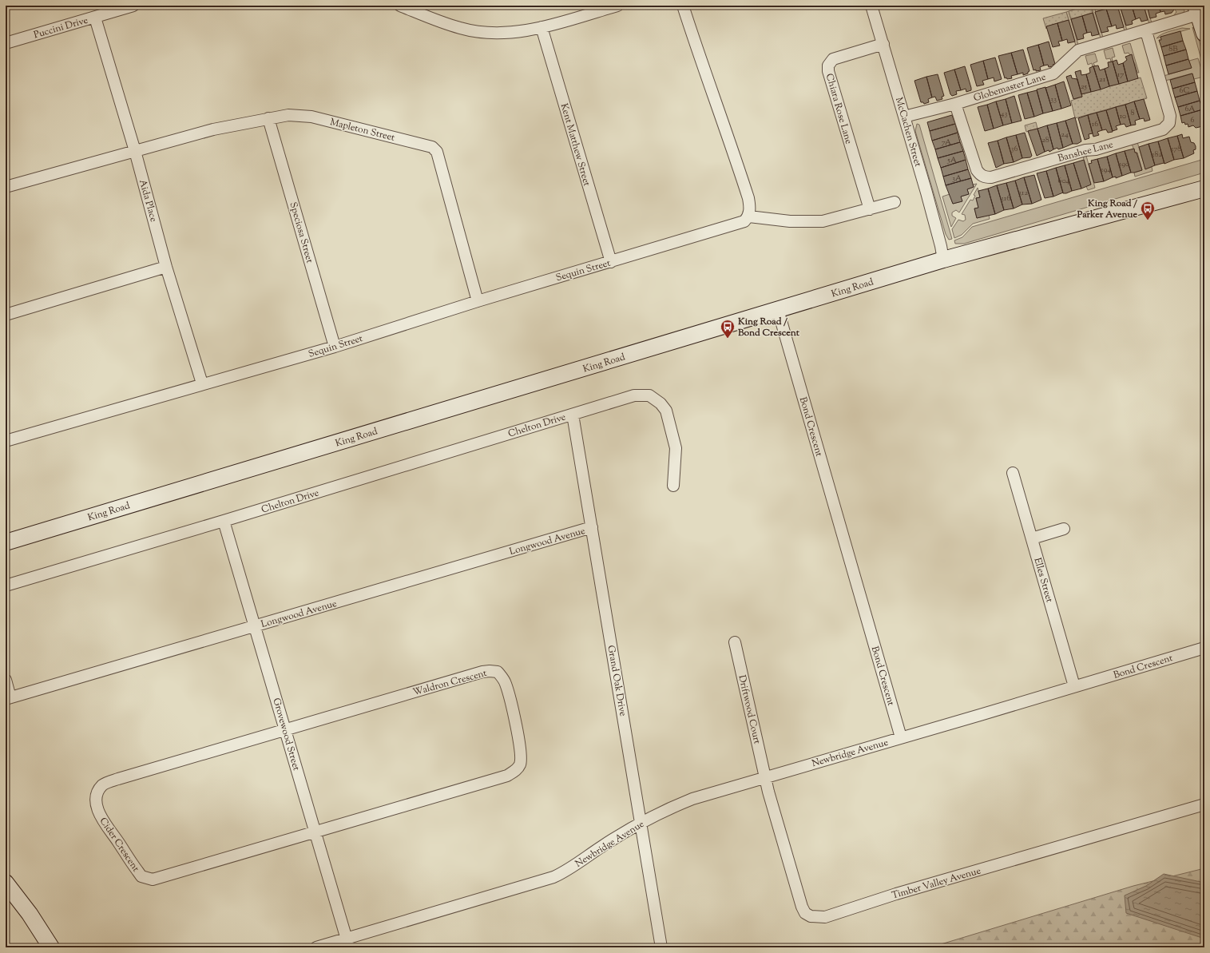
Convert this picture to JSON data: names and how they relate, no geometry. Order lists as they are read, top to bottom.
{
  "streets": {
    "main road": ["King Road"],
    "street": [
      "Puccini Drive",
      "Globemaster Lane",
      "Chiara Rose Lane",
      "Mapleton Street",
      "McCachen Street",
      "Kent Matthew Street",
      "Banshee Lane",
      "Aida Place",
      "Speciosa Street",
      "Sequin Street",
      "Chelton Drive",
      "Bond Crescent",
      "Longwood Avenue",
      "Elles Street",
      "Grand Oak Drive",
      "Waldron Crescent",
      "Driftwood Court",
      "Grovewood Street",
      "Newbridge Avenue",
      "Cider Crescent",
      "Timber Valley Avenue"
    ]
  },
  "crossings": [
    ["Puccini Drive", "Aida Place"],
    ["Globemaster Lane", "McCachen Street"],
    ["Globemaster Lane", "Banshee Lane"],
    ["Chiara Rose Lane", "McCachen Street"],
    ["Mapleton Street", "Aida Place"],
    ["Mapleton Street", "Speciosa Street"],
    ["Mapleton Street", "Sequin Street"],
    ["McCachen Street", "King Road"],
    ["Kent Matthew Street", "Sequin Street"],
    ["Aida Place", "Sequin Street"],
    ["Speciosa Street", "Sequin Street"],
    ["King Road", "Bond Crescent"],
    ["Chelton Drive", "Grand Oak Drive"],
    ["Chelton Drive", "Grovewood Street"],
    ["Bond Crescent", "Elles Street"],
    ["Bond Crescent", "Newbridge Avenue"],
    ["Longwood Avenue", "Grand Oak Drive"],
    ["Longwood Avenue", "Grovewood Street"],
    ["Grand Oak Drive", "Newbridge Avenue"],
    ["Waldron Crescent", "Grovewood Street"],
    ["Waldron Crescent", "Cider Crescent"],
    ["Driftwood Court", "Newbridge Avenue"],
    ["Driftwood Court", "Timber Valley Avenue"],
    ["Grovewood Street", "Newbridge Avenue"],
    ["Grovewood Street", "Cider Crescent"],
    ["Newbridge Avenue", "Timber Valley Avenue"]
  ],
  "places": {
    "bus stop": ["King Road / Parker Avenue", "King Road / Bond Crescent"]
  },
  "house_numbers": [
    "8B",
    "17",
    "21",
    "25",
    "6C",
    "33",
    "6A",
    "8",
    "43",
    "10",
    "6",
    "16",
    "24",
    "28",
    "7A",
    "36",
    "278",
    "282",
    "5A",
    "290",
    "294",
    "3A",
    "604",
    "312",
    "316"
  ]
}
